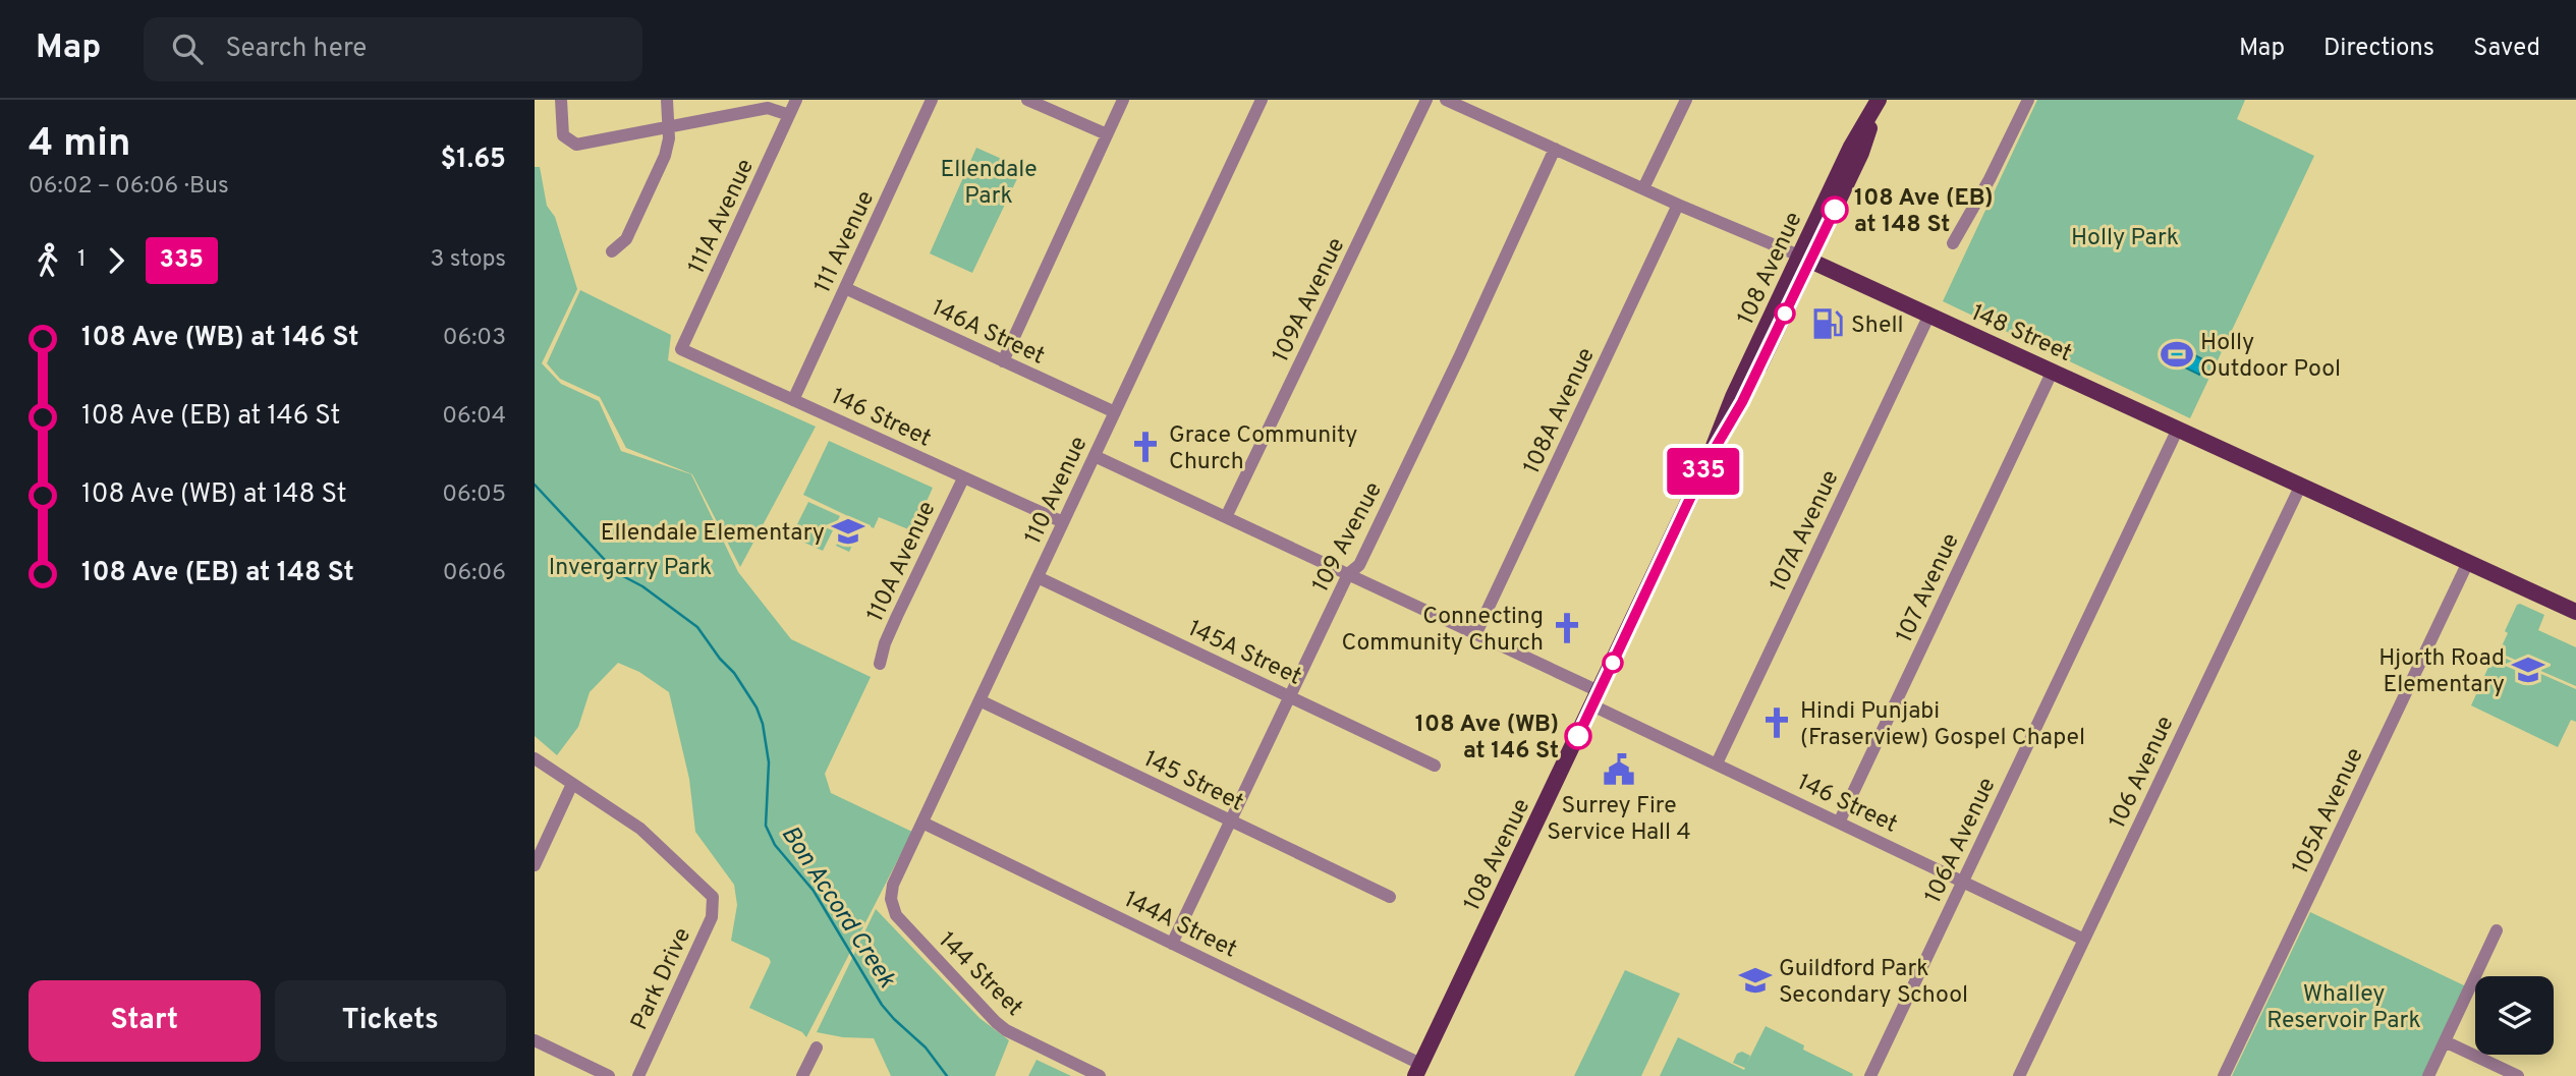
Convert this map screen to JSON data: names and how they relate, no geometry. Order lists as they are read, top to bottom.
{
  "streets": {
    "main road": ["108 Avenue", "148 Street"],
    "street": [
      "111A Avenue",
      "111 Avenue",
      "109A Avenue",
      "146A Street",
      "108A Avenue",
      "146 Street",
      "110 Avenue",
      "107A Avenue",
      "109 Avenue",
      "110A Avenue",
      "107 Avenue",
      "145A Street",
      "106 Avenue",
      "145 Street",
      "105A Avenue",
      "106A Avenue",
      "144A Street",
      "144 Street",
      "Park Drive"
    ]
  },
  "crossings": [
    ["111A Avenue", "146 Street"],
    ["111 Avenue", "146A Street"],
    ["111 Avenue", "146 Street"],
    ["108 Avenue", "148 Street"],
    ["108 Avenue", "146 Street"],
    ["108 Avenue", "144A Street"],
    ["109A Avenue", "146 Street"],
    ["146A Street", "110 Avenue"],
    ["148 Street", "108A Avenue"],
    ["148 Street", "107A Avenue"],
    ["148 Street", "109 Avenue"],
    ["148 Street", "107 Avenue"],
    ["148 Street", "106 Avenue"],
    ["148 Street", "105A Avenue"],
    ["148 Street", "106A Avenue"],
    ["108A Avenue", "146 Street"],
    ["146 Street", "110 Avenue"],
    ["146 Street", "107A Avenue"],
    ["146 Street", "109 Avenue"],
    ["146 Street", "110A Avenue"],
    ["146 Street", "107 Avenue"],
    ["146 Street", "106 Avenue"],
    ["146 Street", "106A Avenue"],
    ["110 Avenue", "145A Street"],
    ["110 Avenue", "145 Street"],
    ["110 Avenue", "144A Street"],
    ["110 Avenue", "144 Street"],
    ["109 Avenue", "145A Street"],
    ["109 Avenue", "145 Street"],
    ["109 Avenue", "144A Street"]
  ],
  "water": ["Bon Accord Creek"],
  "parks": [
    "Ellendale Park",
    "Holly Park",
    "Invergarry Park",
    "Whalley Reservoir Park"
  ],
  "places": {
    "other": ["108 Ave (EB) at 148 St", "108 Ave (WB) at 146 St"],
    "fuel station": ["Shell"],
    "sports": ["Holly Outdoor Pool"],
    "church": ["Grace Community Church", "Connecting Community Church", "Hindi Punjabi (Fraserview) Gospel Chapel"],
    "school or university": ["Ellendale Elementary", "Hjorth Road Elementary", "Guildford Park Secondary School"],
    "public building": ["Surrey Fire Service Hall 4"]
  },
  "lines": ["bus line 335"],
  "page": {
    "header": "Map",
    "search": "Search here",
    "nav": ["Map", "Directions", "Saved"],
    "heading": ["4 min", "06:02 – 06:06 · Bus", "$1.65"],
    "on_map": "335",
    "legs": ["1", "335", "3 stops"],
    "list": [
      {
        "name": "108 Ave (WB) at 146 St",
        "value": "06:03"
      },
      {
        "name": "108 Ave (EB) at 146 St",
        "value": "06:04"
      },
      {
        "name": "108 Ave (WB) at 148 St",
        "value": "06:05"
      },
      {
        "name": "108 Ave (EB) at 148 St",
        "value": "06:06"
      }
    ],
    "buttons": ["Start", "Tickets"]
  }
}
